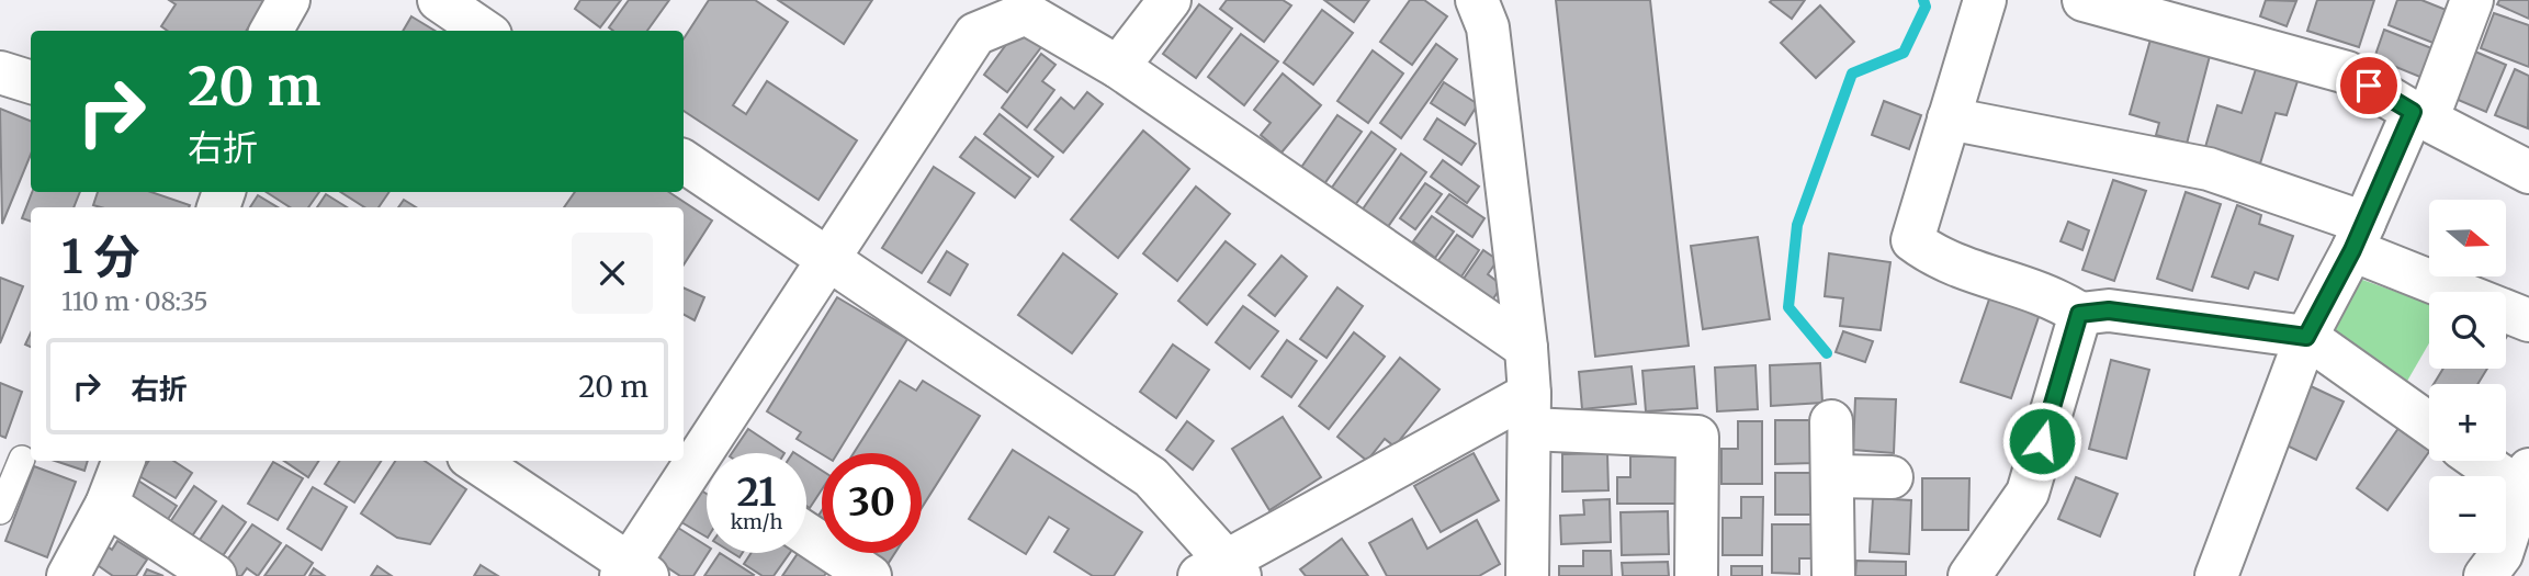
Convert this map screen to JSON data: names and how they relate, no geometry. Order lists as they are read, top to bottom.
{
  "north": "right",
  "page": {
    "turn": ["20 m", "右折"],
    "map_buttons": ["+", "−"],
    "heading": ["1 分", "110 m · 08:35"],
    "list": [
      {
        "name": "右折",
        "value": "20 m"
      }
    ],
    "speed": "21 km/h",
    "limit": "30"
  }
}
